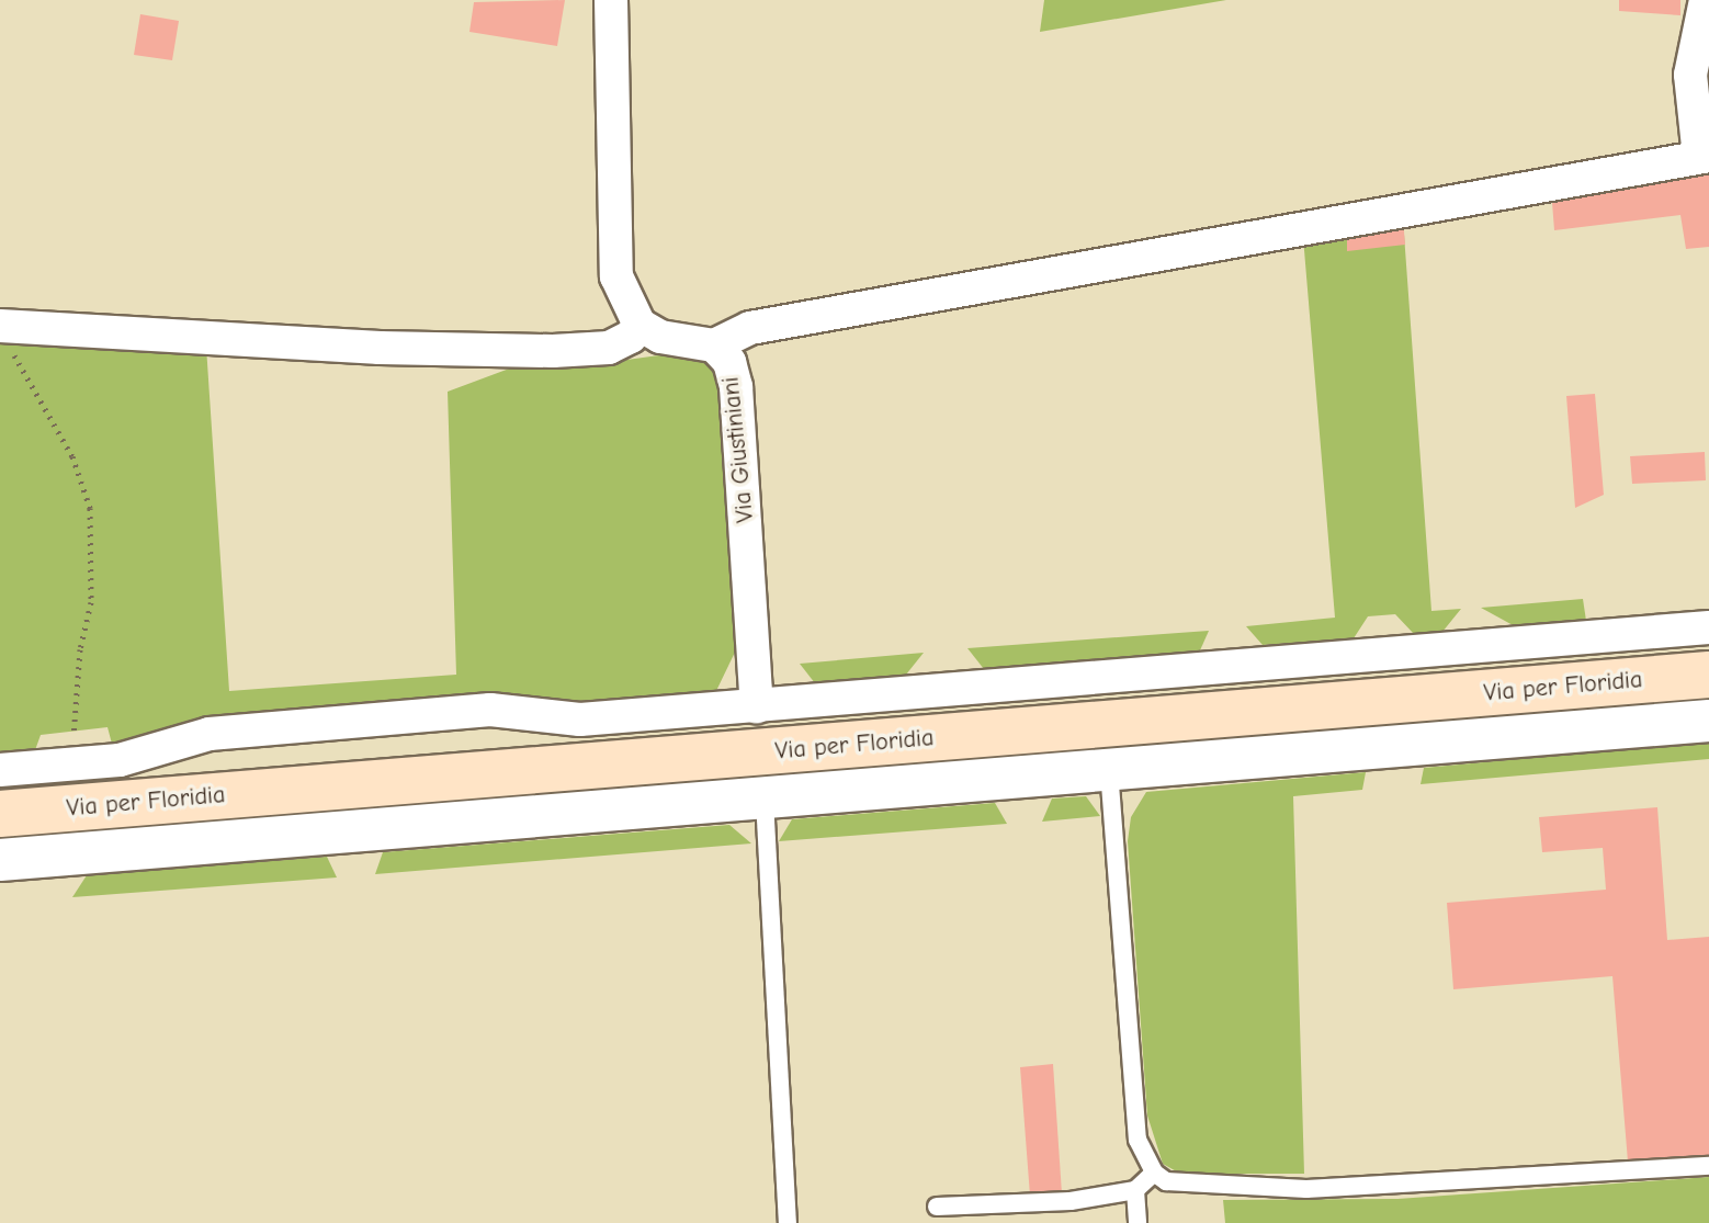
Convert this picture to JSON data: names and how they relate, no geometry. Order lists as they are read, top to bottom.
{
  "streets": {
    "main road": ["Via per Floridia"],
    "street": ["Via Giustiniani"]
  }
}
